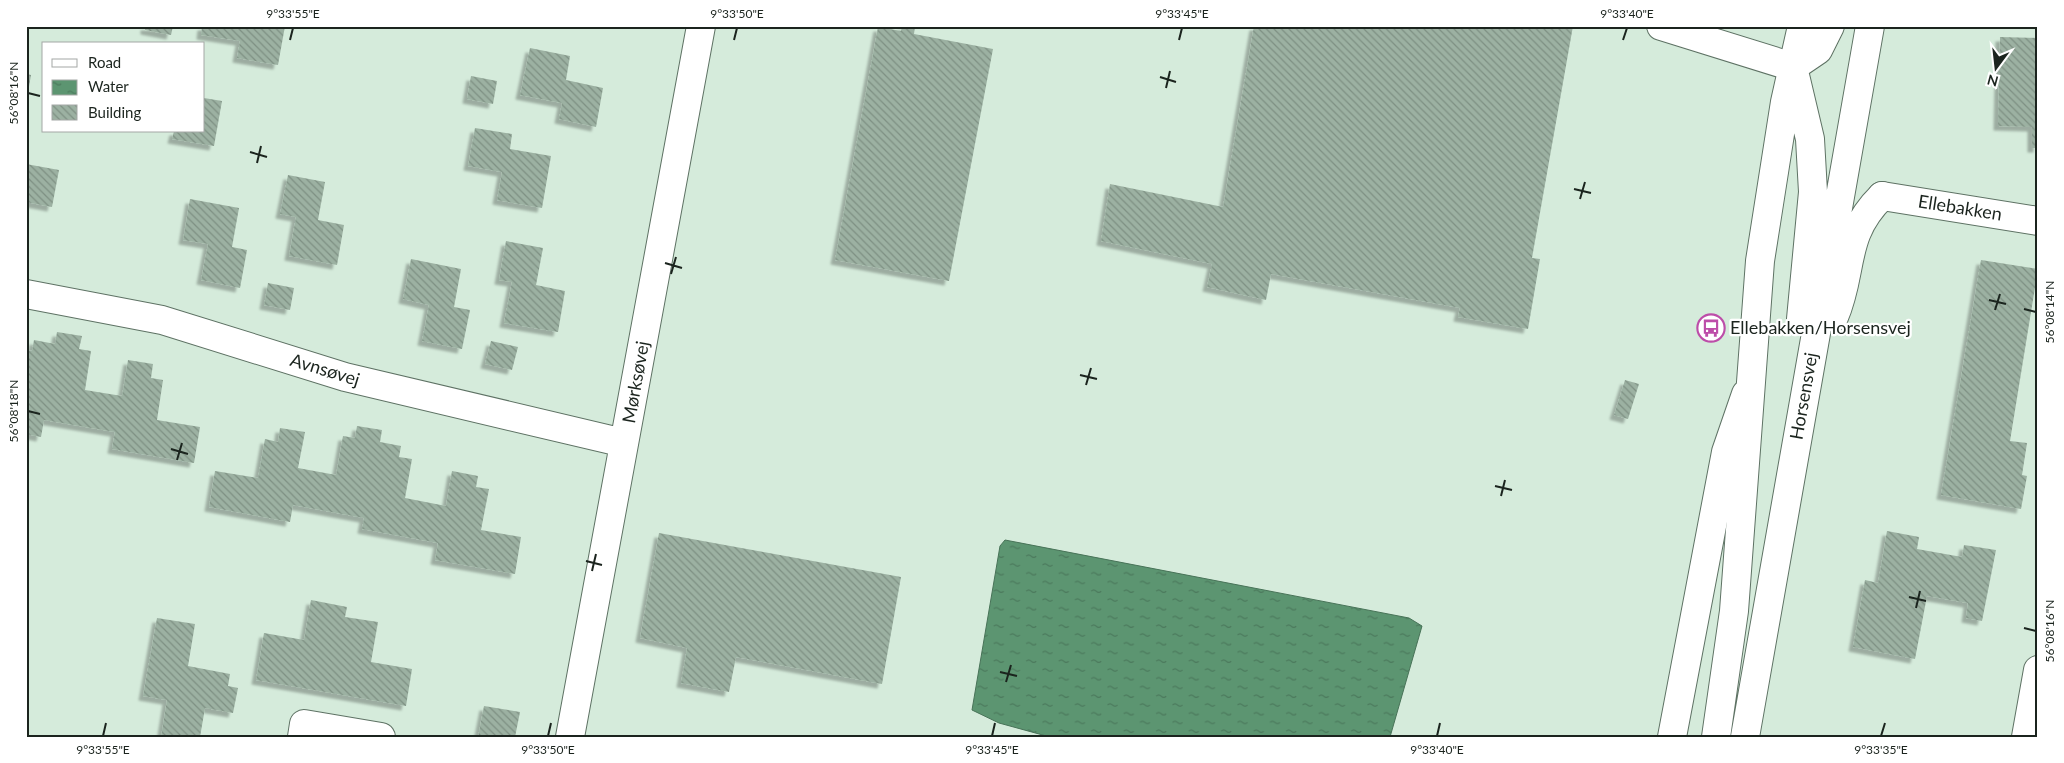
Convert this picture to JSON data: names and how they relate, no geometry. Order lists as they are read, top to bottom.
{
  "streets": {
    "main road": [
      "Ellebakken",
      "Avnsøvej",
      "Mørksøvej",
      "Horsensvej"
    ]
  },
  "crossings": [
    ["Ellebakken", "Horsensvej"],
    ["Avnsøvej", "Mørksøvej"]
  ],
  "places": {
    "bus stop": ["Ellebakken/Horsensvej"]
  },
  "legend": ["Road", "Water", "Building"],
  "north": "bottom",
  "coordinates": [
    "9°33'55\"E",
    "9°33'50\"E",
    "9°33'45\"E",
    "9°33'40\"E",
    "56°08'16\"N",
    "56°08'14\"N",
    "56°08'18\"N",
    "9°33'35\"E"
  ]
}
